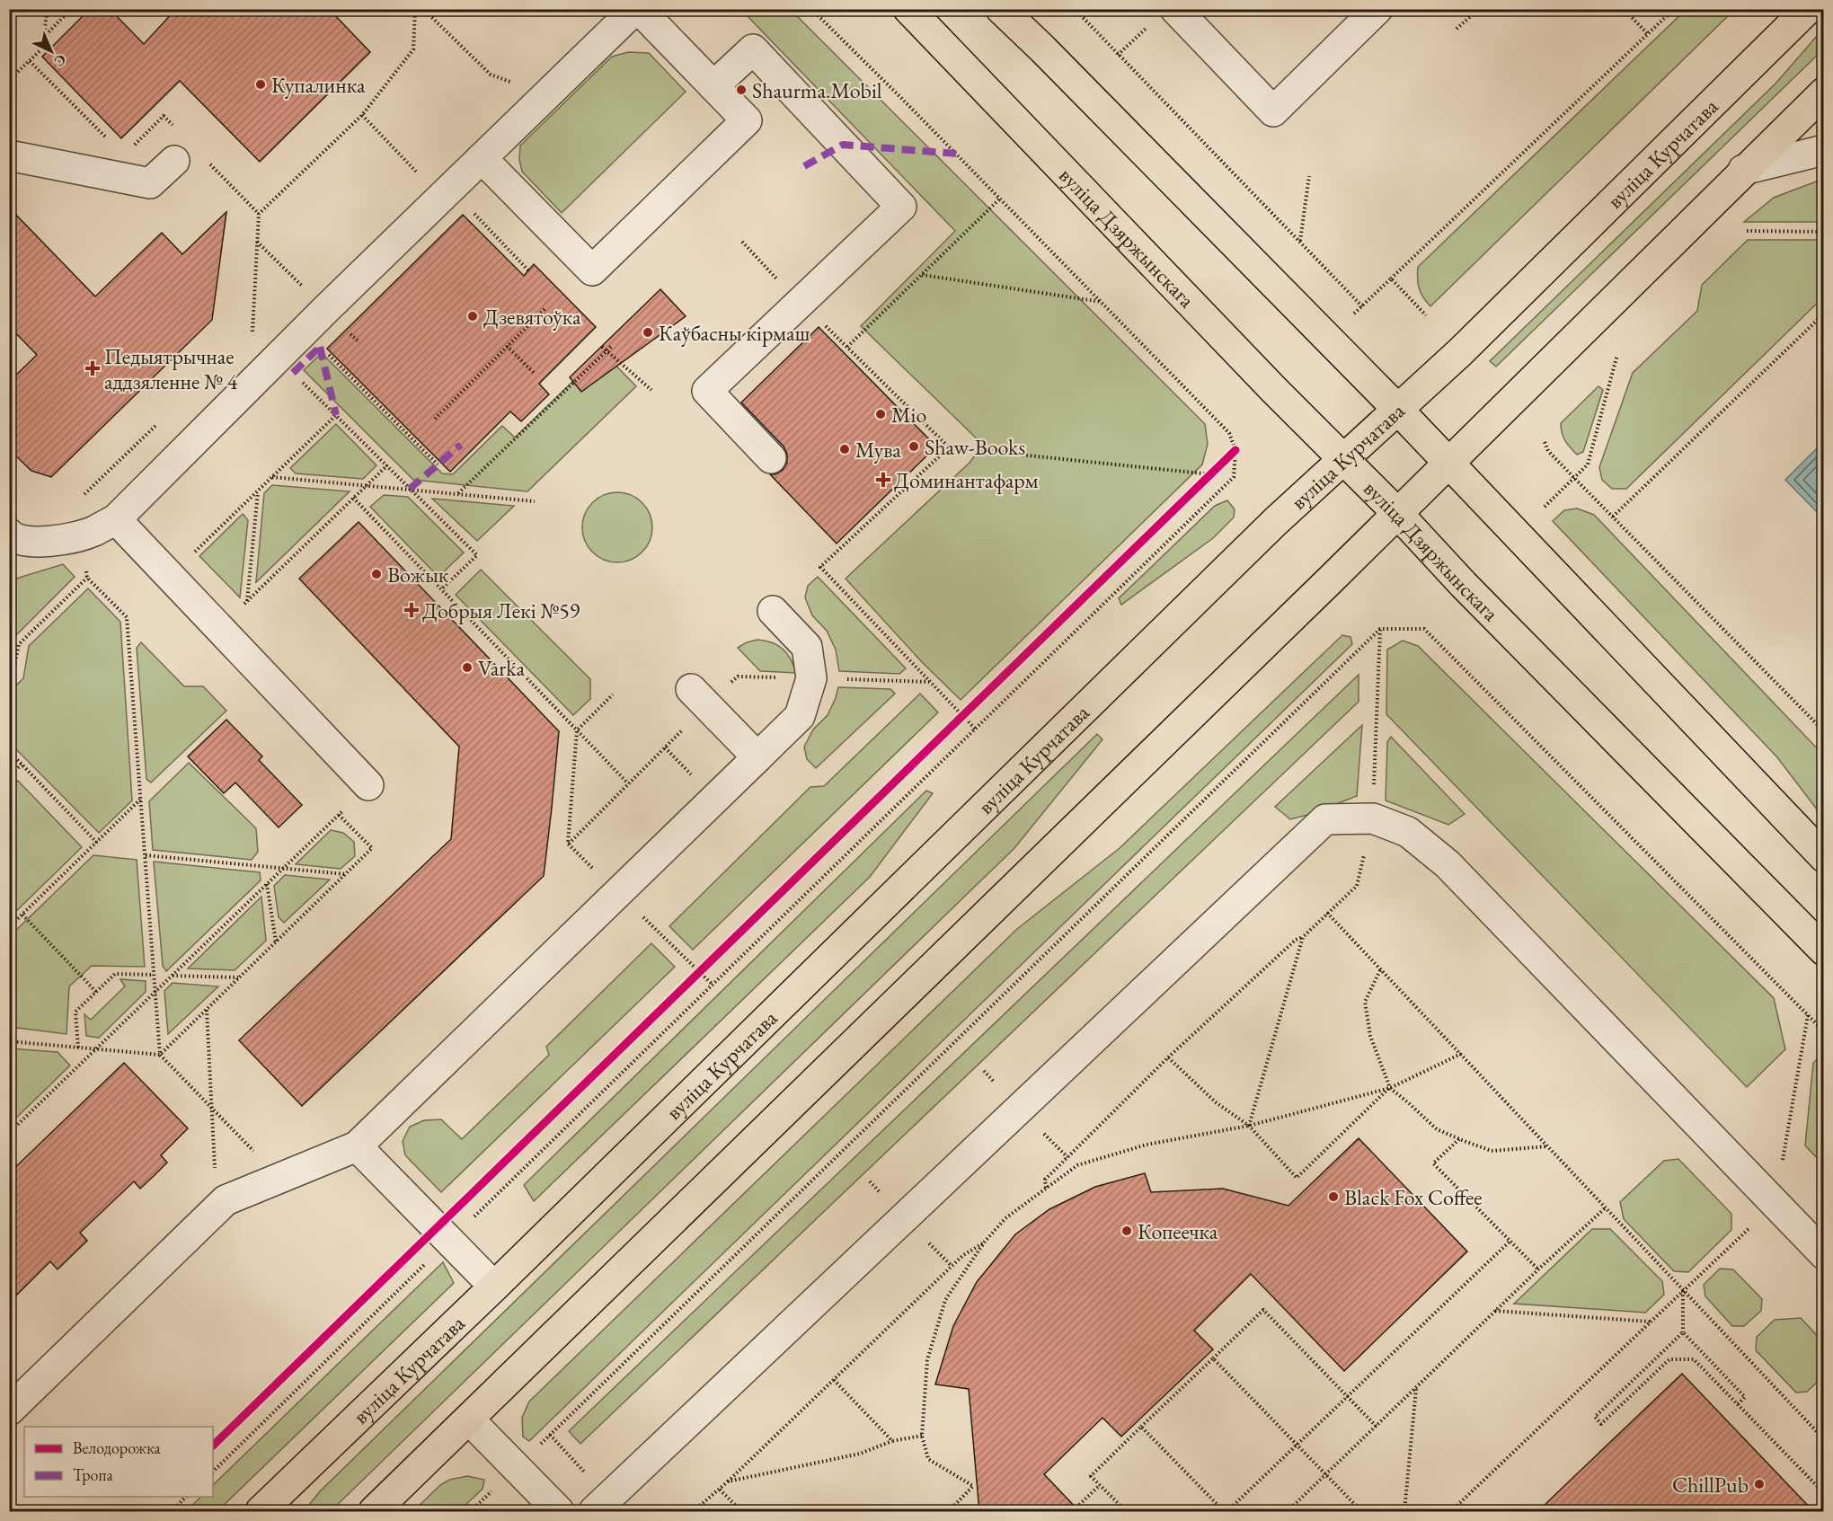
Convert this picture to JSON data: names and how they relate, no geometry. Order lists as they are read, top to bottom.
{
  "streets": {
    "main road": ["вуліца Курчатава", "вуліца Дзяржынскага"]
  },
  "crossings": [
    ["вуліца Курчатава", "вуліца Дзяржынскага"]
  ],
  "places": {
    "other": [
      "Купалинка",
      "Shaurma.Mobil",
      "Дзевятоўка",
      "Каўбасны кірмаш",
      "Mio",
      "Shaw-Books",
      "Мува",
      "Вожык",
      "Varka",
      "Black Fox Coffee",
      "Копеечка",
      "ChillPub"
    ],
    "health": ["Педыятрычнае аддзяленне № 4", "Доминантафарм", "Добрыя Лекі №59"]
  },
  "legend": ["Велодорожка", "Тропа"],
  "north": "bottom right"
}
